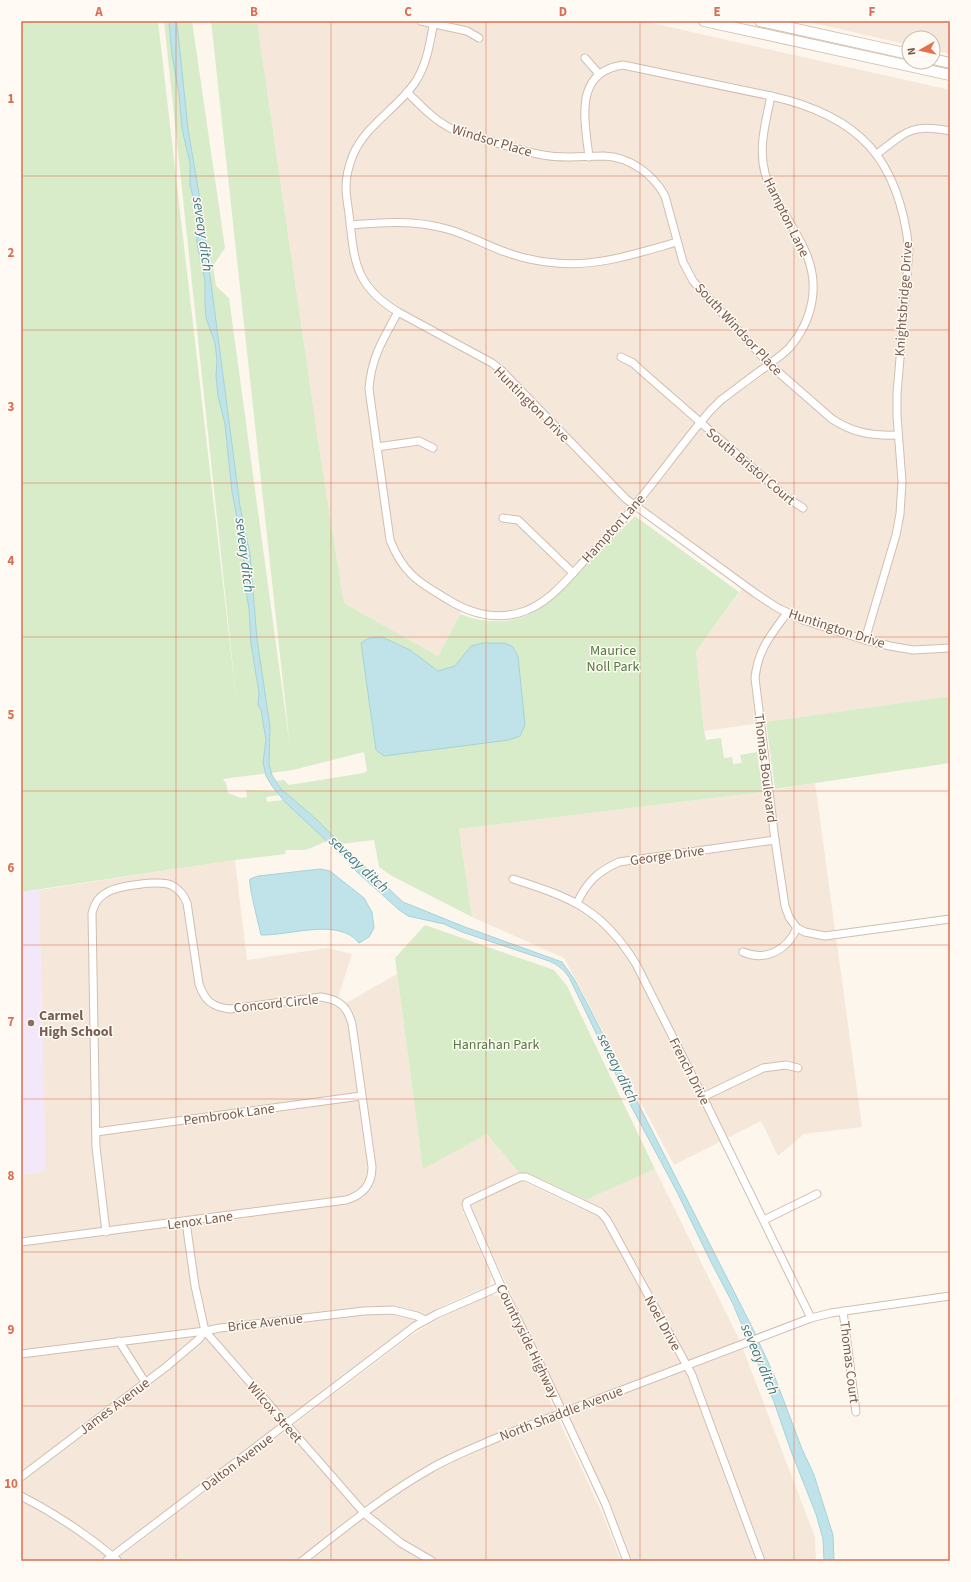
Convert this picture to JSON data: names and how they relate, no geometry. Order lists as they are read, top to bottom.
{
  "streets": {
    "street": [
      "Windsor Place",
      "Hampton Lane",
      "Knightsbridge Drive",
      "South Windsor Place",
      "Huntington Drive",
      "South Bristol Court",
      "Thomas Boulevard",
      "George Drive",
      "Concord Circle",
      "French Drive",
      "Pembrook Lane",
      "Lenox Lane",
      "Brice Avenue",
      "Noel Drive",
      "Countryside Highway",
      "Thomas Court",
      "James Avenue",
      "Wilcox Street",
      "North Shaddle Avenue",
      "Dalton Avenue"
    ]
  },
  "crossings": [
    ["Windsor Place", "South Windsor Place"],
    ["Windsor Place", "Huntington Drive"],
    ["Hampton Lane", "Knightsbridge Drive"],
    ["Hampton Lane", "South Windsor Place"],
    ["Hampton Lane", "Huntington Drive"],
    ["Hampton Lane", "South Bristol Court"],
    ["Knightsbridge Drive", "South Windsor Place"],
    ["Knightsbridge Drive", "Huntington Drive"],
    ["Huntington Drive", "Thomas Boulevard"],
    ["Thomas Boulevard", "George Drive"],
    ["George Drive", "French Drive"],
    ["Concord Circle", "Pembrook Lane"],
    ["Concord Circle", "Lenox Lane"],
    ["French Drive", "North Shaddle Avenue"],
    ["Lenox Lane", "Wilcox Street"],
    ["Brice Avenue", "James Avenue"],
    ["Brice Avenue", "Wilcox Street"],
    ["Brice Avenue", "Dalton Avenue"],
    ["Noel Drive", "Countryside Highway"],
    ["Noel Drive", "North Shaddle Avenue"],
    ["Countryside Highway", "North Shaddle Avenue"],
    ["Thomas Court", "North Shaddle Avenue"],
    ["James Avenue", "Wilcox Street"],
    ["Wilcox Street", "North Shaddle Avenue"],
    ["Wilcox Street", "Dalton Avenue"]
  ],
  "water": ["seveay ditch"],
  "parks": ["Maurice Noll Park", "Hanrahan Park"],
  "places": ["Carmel High School"],
  "north": "left",
  "grid": {
    "columns": [
      "A",
      "B",
      "C",
      "D",
      "E",
      "F"
    ],
    "rows": [
      "1",
      "2",
      "3",
      "4",
      "5",
      "6",
      "7",
      "8",
      "9",
      "10"
    ]
  }
}
